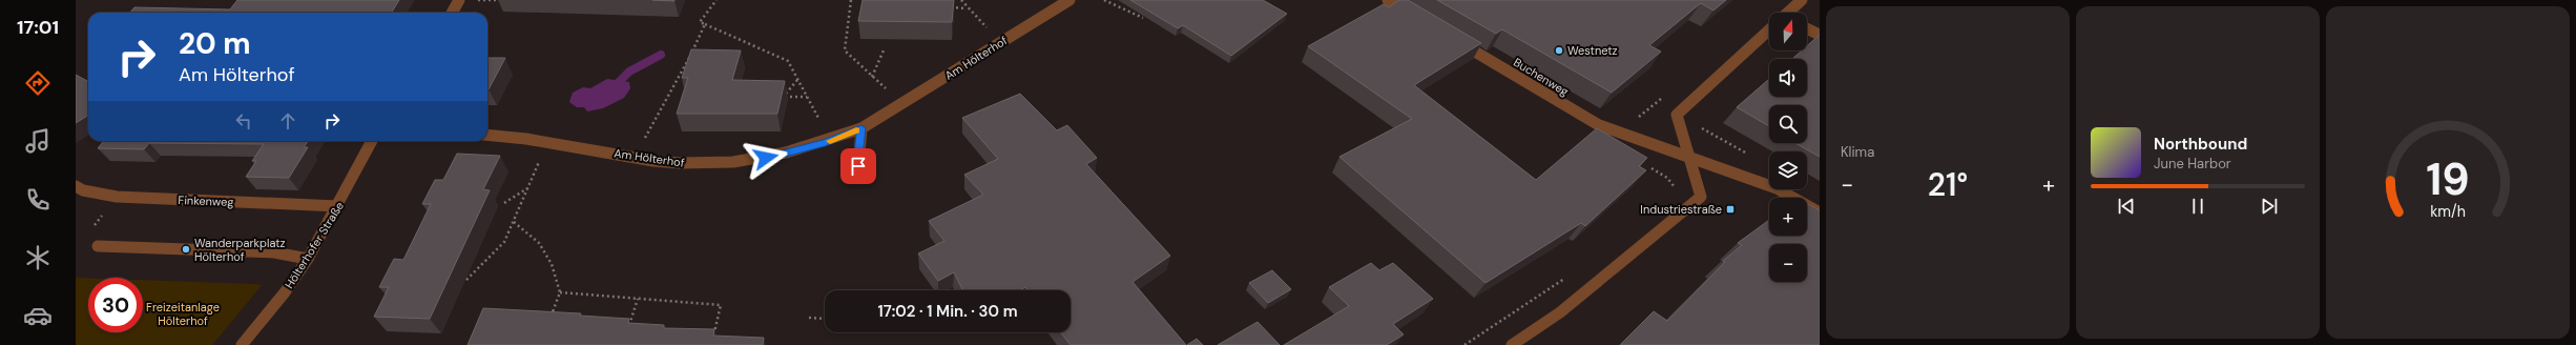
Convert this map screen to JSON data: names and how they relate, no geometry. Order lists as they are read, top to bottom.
{
  "streets": {
    "street": [
      "Am Hölterhof",
      "Buchenweg",
      "Finkenweg",
      "Hölterhofer Straße"
    ]
  },
  "crossings": [
    ["Finkenweg", "Hölterhofer Straße"]
  ],
  "parks": ["Freizeitanlage Hölterhof"],
  "places": {
    "other": ["Westnetz", "Wanderparkplatz Hölterhof"],
    "transit": ["Industriestraße"]
  },
  "north": "top",
  "page": {
    "tabs": "17:01",
    "tile": "Klima",
    "map_buttons": ["+", "−"],
    "turn": ["20 m", "Am Hölterhof"],
    "song": ["Northbound", "June Harbor"],
    "heat": ["−", "21°", "+"],
    "limit": "30",
    "trip": "17:02 · 1 Min. · 30 m",
    "gauge": ["19", "km/h"]
  }
}
